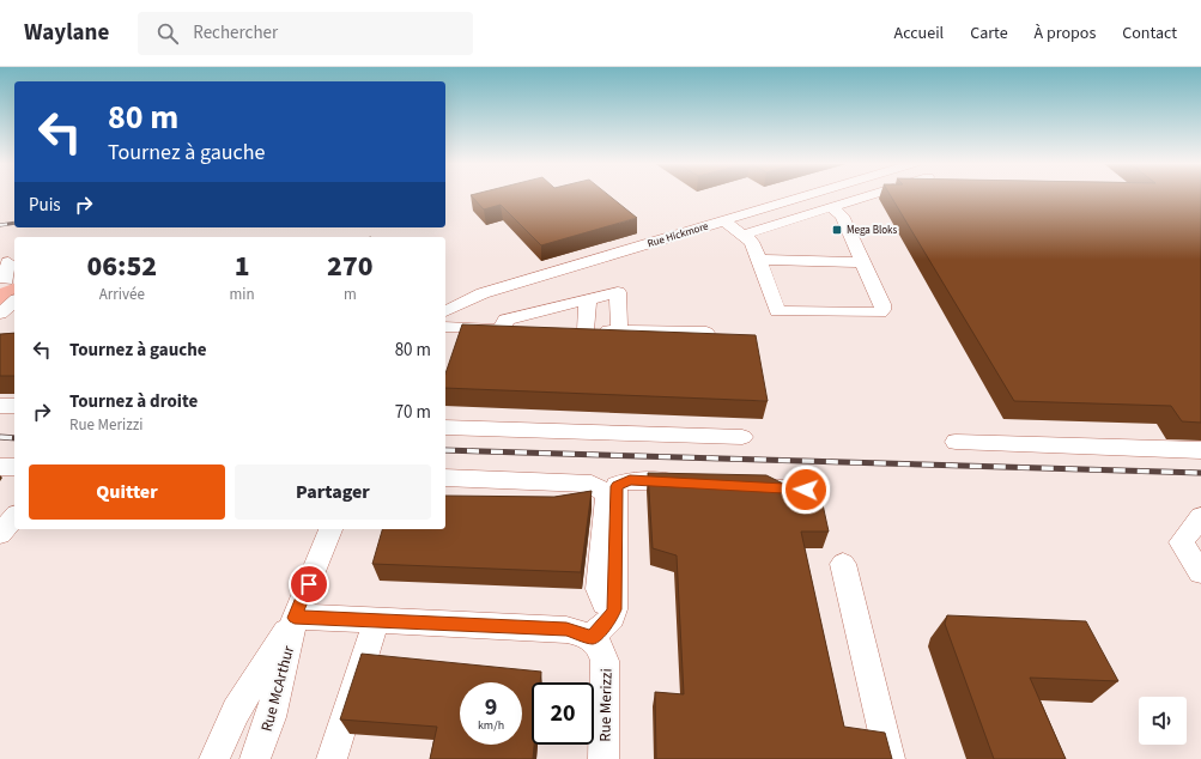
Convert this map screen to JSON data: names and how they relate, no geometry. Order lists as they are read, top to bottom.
{
  "streets": {
    "street": ["Rue Hickmore", "Rue McArthur", "Rue Merizzi"]
  },
  "places": {
    "transit": ["Mega Bloks"]
  },
  "page": {
    "header": "Waylane",
    "search": "Rechercher",
    "nav": [
      "Accueil",
      "Carte",
      "À propos",
      "Contact"
    ],
    "turn": ["80 m", "Tournez à gauche"],
    "then": "Puis",
    "eta": [
      "06:52",
      "Arrivée",
      "1",
      "min",
      "270",
      "m"
    ],
    "list": [
      {
        "name": "Tournez à gauche",
        "value": "80 m"
      },
      {
        "name": "Tournez à droite",
        "note": "Rue Merizzi",
        "value": "70 m"
      }
    ],
    "buttons": ["Quitter", "Partager"],
    "speed": "9 km/h",
    "limit": "20"
  }
}
